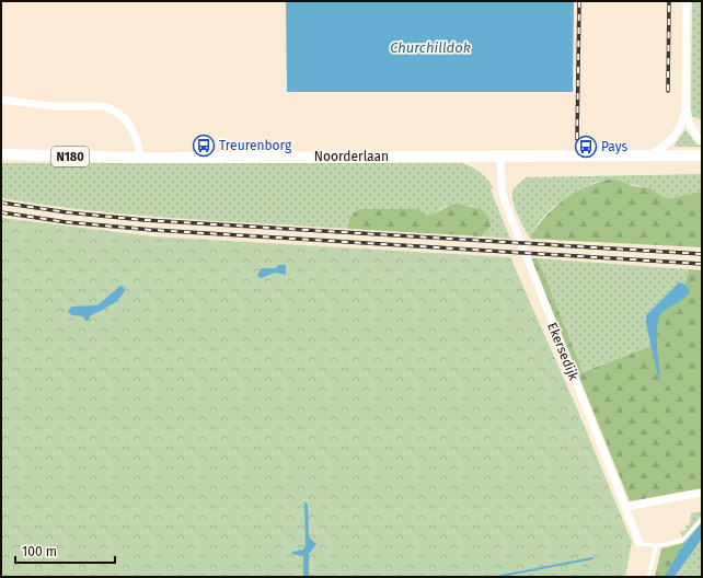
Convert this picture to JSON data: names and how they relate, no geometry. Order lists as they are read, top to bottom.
{
  "streets": {
    "main road": ["N180", "Noorderlaan"],
    "street": ["Ekersedijk"]
  },
  "crossings": [
    ["Noorderlaan", "Ekersedijk"]
  ],
  "water": ["Churchilldok"],
  "places": {
    "bus stop": ["Treurenborg", "Pays"]
  },
  "scale_bar": "100 m"
}
